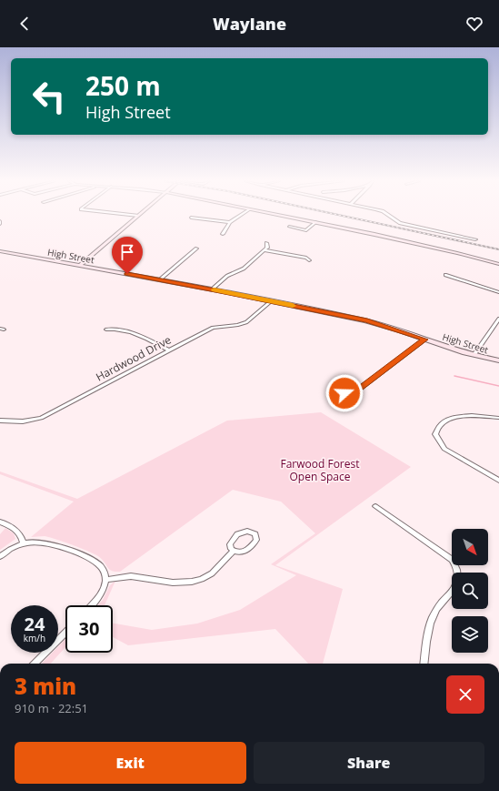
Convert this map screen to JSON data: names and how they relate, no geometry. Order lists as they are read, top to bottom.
{
  "streets": {
    "main road": ["High Street"],
    "street": ["Hardwood Drive"]
  },
  "crossings": [
    ["High Street", "Hardwood Drive"]
  ],
  "parks": ["Farwood Forest Open Space"],
  "north": "bottom right",
  "page": {
    "header": "Waylane",
    "turn": ["250 m", "High Street"],
    "speed": "24 km/h",
    "limit": "30",
    "heading": ["3 min", "910 m · 22:51"],
    "buttons": ["Exit", "Share"]
  }
}
